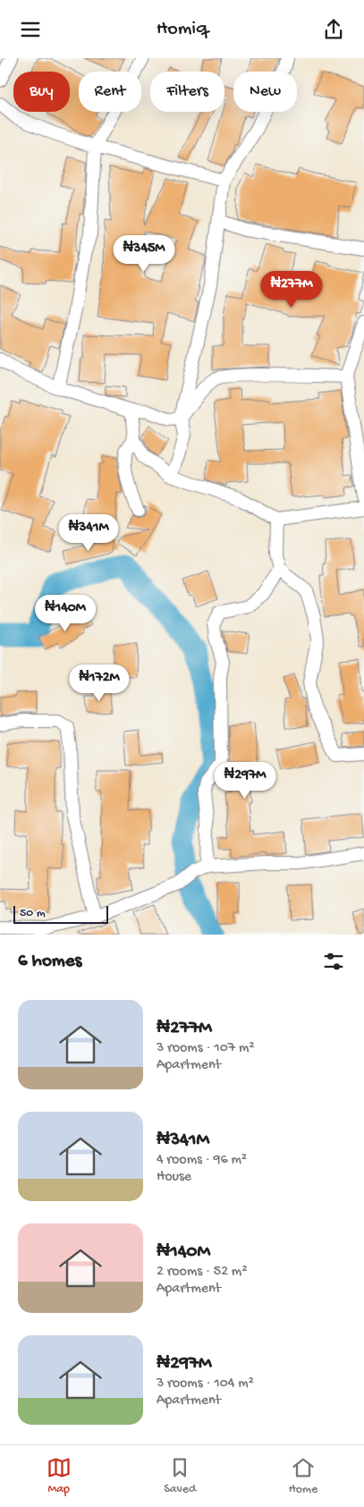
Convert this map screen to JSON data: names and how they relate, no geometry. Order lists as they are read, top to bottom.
{
  "scale_bar": "50 m",
  "page": {
    "header": "Homiq",
    "chip": [
      "Buy",
      "Rent",
      "Filters",
      "New"
    ],
    "price": [
      "₦345M",
      "₦277M",
      "₦341M",
      "₦140M",
      "₦172M",
      "₦297M"
    ],
    "scale": "50 m",
    "heading": "6 homes",
    "list": [
      {
        "name": "₦277M",
        "note": "3 rooms · 107 m² · Apartment"
      },
      {
        "name": "₦341M",
        "note": "4 rooms · 96 m² · House"
      },
      {
        "name": "₦140M",
        "note": "2 rooms · 52 m² · Apartment"
      },
      {
        "name": "₦297M",
        "note": "3 rooms · 104 m² · Apartment"
      }
    ],
    "tabs": ["Map", "Saved", "Home"]
  }
}
